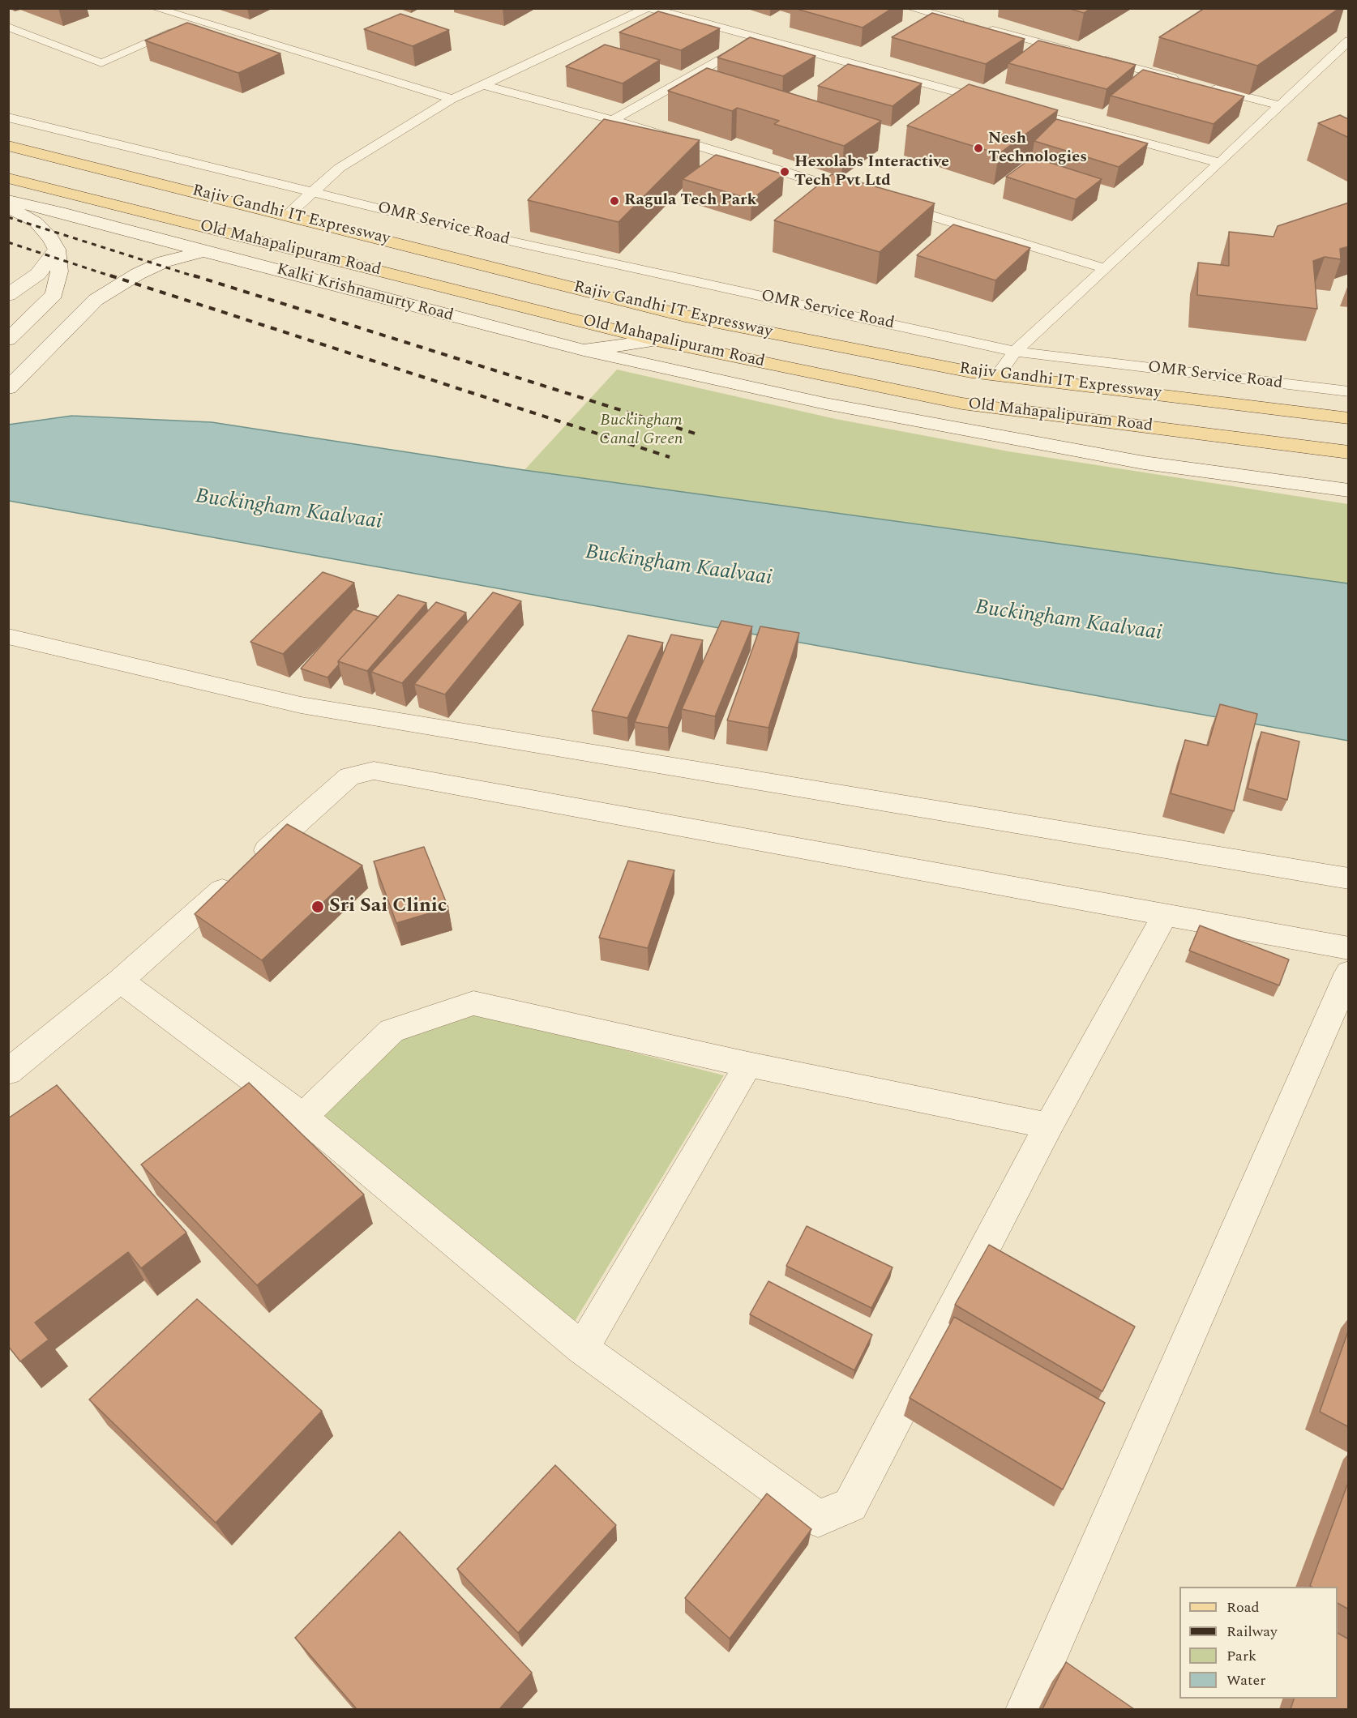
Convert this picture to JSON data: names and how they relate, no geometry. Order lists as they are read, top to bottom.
{
  "streets": {
    "main road": ["Rajiv Gandhi IT Expressway", "Old Mahapalipuram Road"],
    "street": ["Kalki Krishnamurty Road"],
    "lane": ["OMR Service Road"]
  },
  "crossings": [
    ["Old Mahapalipuram Road", "Kalki Krishnamurty Road"]
  ],
  "water": ["Buckingham Kaalvaai"],
  "parks": ["Buckingham Canal Green"],
  "places": [
    "Nesh Technologies",
    "Hexolabs Interactive Tech Pvt Ltd",
    "Ragula Tech Park",
    "Sri Sai Clinic"
  ],
  "legend": [
    "Road",
    "Railway",
    "Park",
    "Water"
  ]
}
